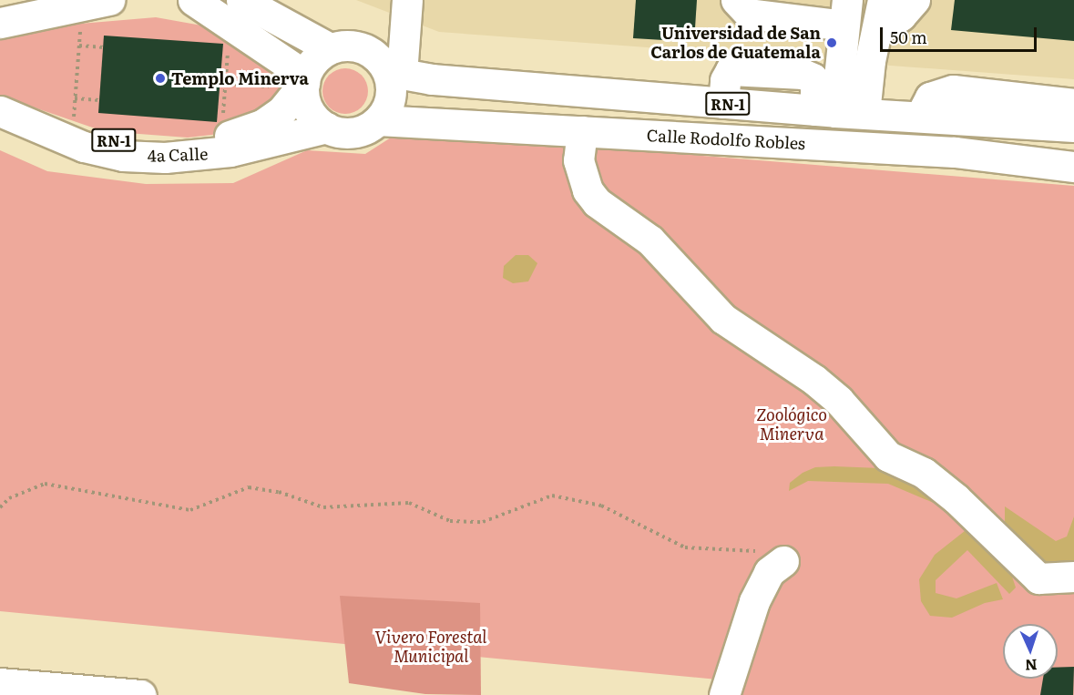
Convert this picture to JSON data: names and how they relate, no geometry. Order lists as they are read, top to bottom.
{
  "streets": {
    "main road": ["RN-1", "Calle Rodolfo Robles", "4a Calle"]
  },
  "crossings": [
    ["RN-1", "Calle Rodolfo Robles"],
    ["RN-1", "4a Calle"],
    ["Calle Rodolfo Robles", "4a Calle"]
  ],
  "parks": ["Zoológico Minerva", "Vivero Forestal Municipal"],
  "places": ["Universidad de San Carlos de Guatemala", "Templo Minerva"],
  "scale_bar": "50 m",
  "north": "bottom"
}
